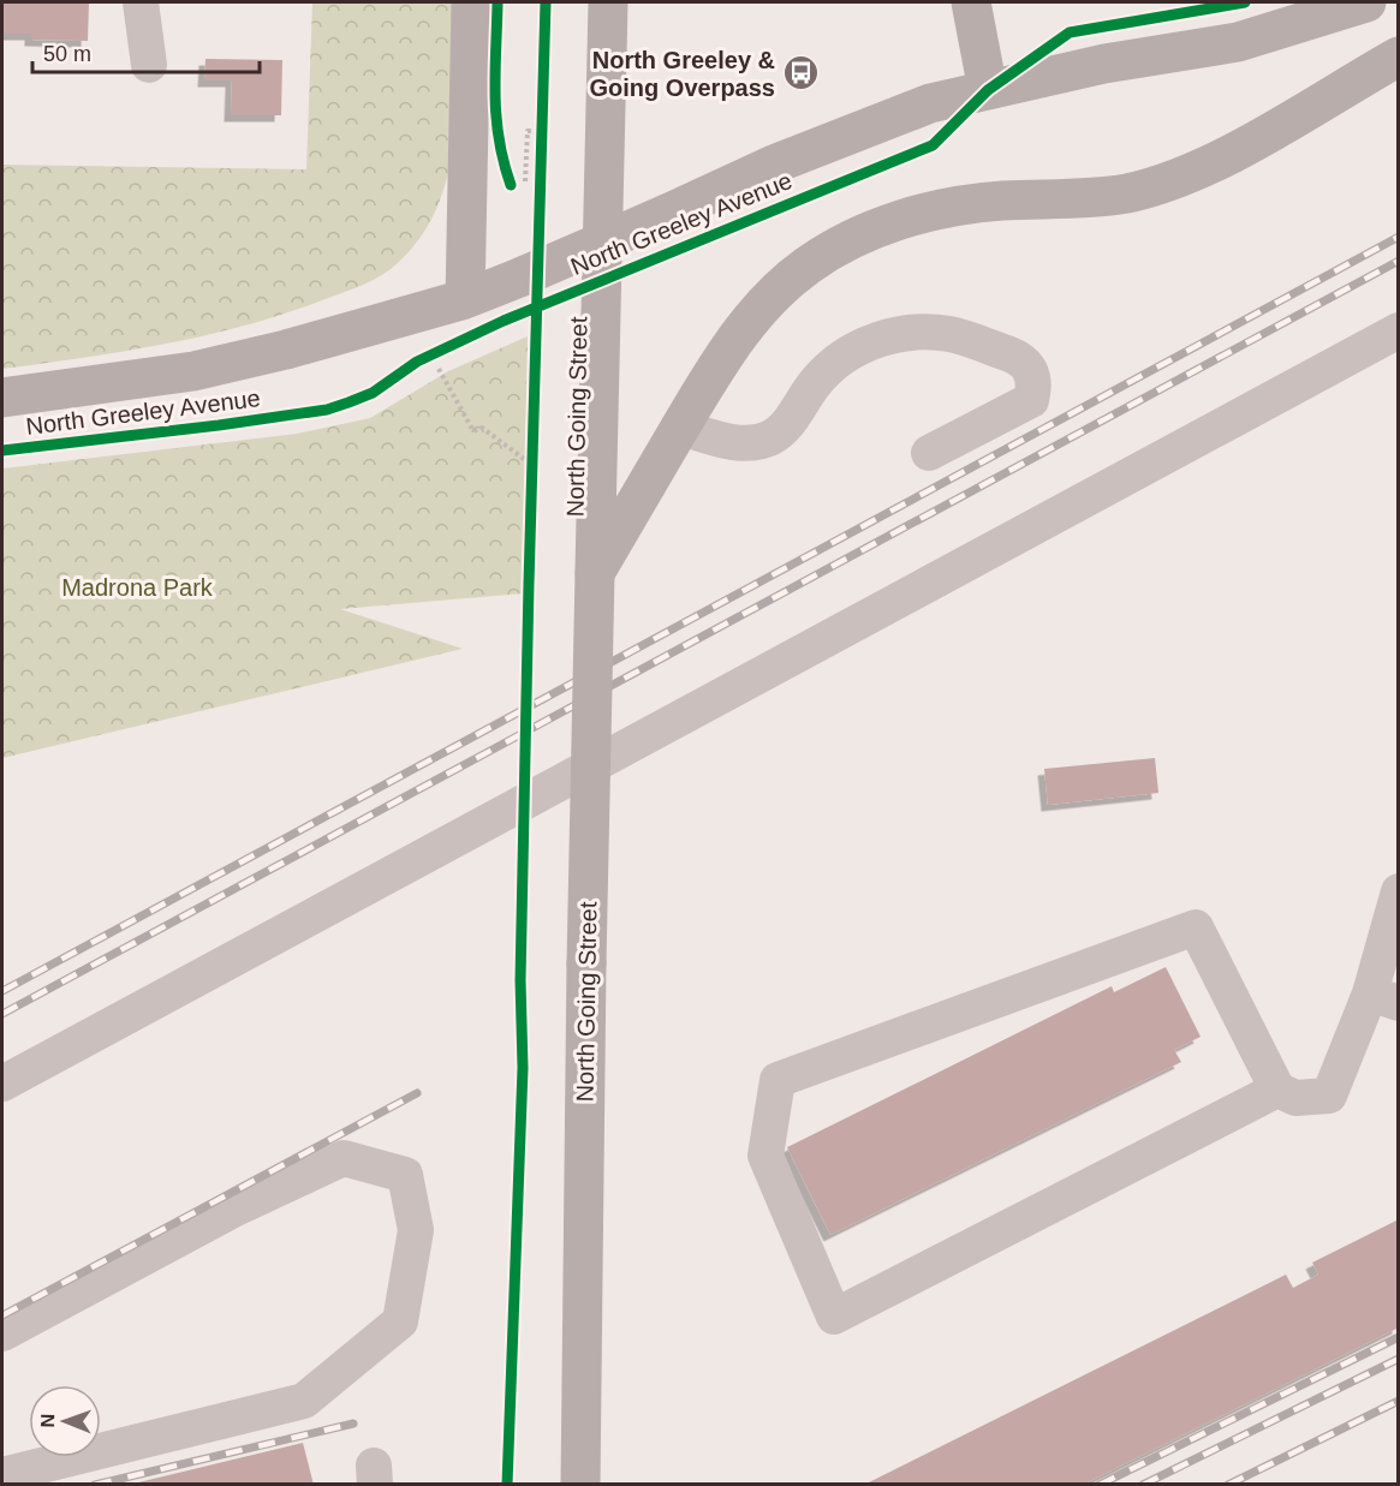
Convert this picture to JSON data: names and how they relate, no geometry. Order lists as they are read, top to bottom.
{
  "streets": {
    "main road": ["North Greeley Avenue", "North Going Street"]
  },
  "parks": ["Madrona Park"],
  "places": {
    "bus stop": ["North Greeley & Going Overpass"]
  },
  "scale_bar": "50 m",
  "north": "left"
}
